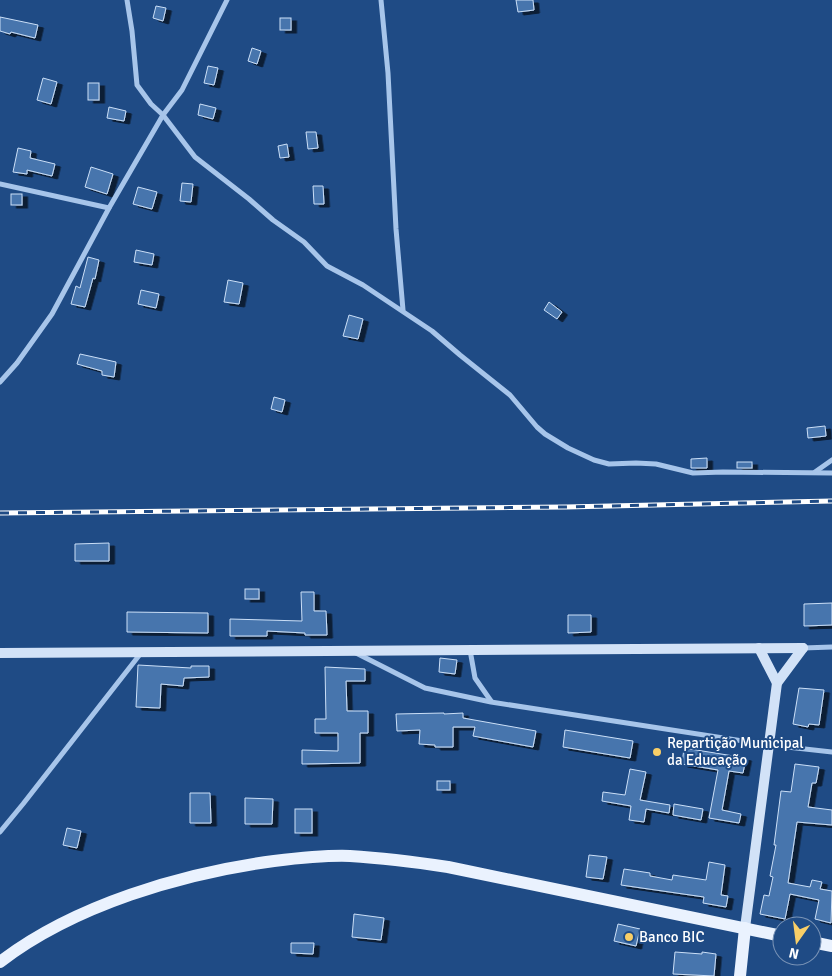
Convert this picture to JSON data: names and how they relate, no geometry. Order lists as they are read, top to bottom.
{
  "places": ["Repartição Municipal da Educação", "Banco BIC"],
  "north": "bottom"
}
